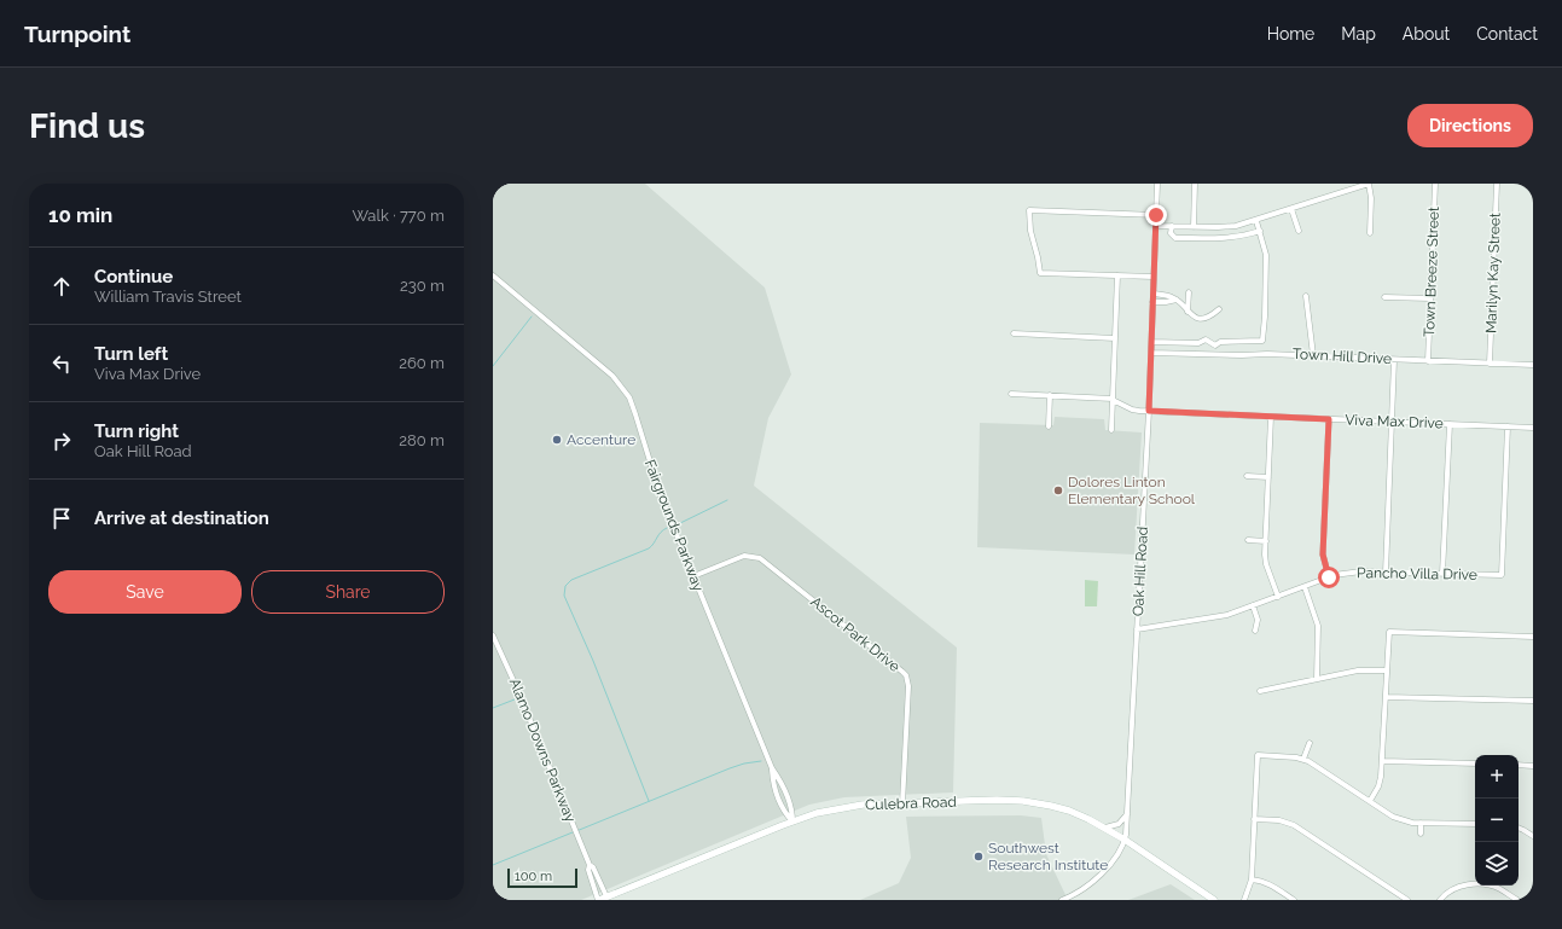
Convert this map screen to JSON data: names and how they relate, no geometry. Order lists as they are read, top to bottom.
{
  "streets": {
    "main road": ["Culebra Road"],
    "street": [
      "Town Breeze Street",
      "Marilyn Kay Street",
      "Town Hill Drive",
      "Viva Max Drive",
      "Fairgrounds Parkway",
      "Oak Hill Road",
      "Pancho Villa Drive",
      "Ascot Park Drive",
      "Alamo Downs Parkway"
    ]
  },
  "crossings": [
    ["Town Breeze Street", "Town Hill Drive"],
    ["Marilyn Kay Street", "Town Hill Drive"],
    ["Town Hill Drive", "Oak Hill Road"],
    ["Viva Max Drive", "Oak Hill Road"],
    ["Viva Max Drive", "Pancho Villa Drive"],
    ["Fairgrounds Parkway", "Ascot Park Drive"],
    ["Fairgrounds Parkway", "Culebra Road"],
    ["Oak Hill Road", "Pancho Villa Drive"],
    ["Oak Hill Road", "Culebra Road"],
    ["Ascot Park Drive", "Culebra Road"],
    ["Alamo Downs Parkway", "Culebra Road"]
  ],
  "places": ["Accenture", "Dolores Linton Elementary School", "Southwest Research Institute"],
  "scale_bar": "100 m",
  "page": {
    "header": "Turnpoint",
    "nav": [
      "Home",
      "Map",
      "About",
      "Contact"
    ],
    "buttons": [
      "Directions",
      ["Save", "Share"]
    ],
    "title": "Find us",
    "heading": ["10 min", "Walk · 770 m"],
    "list": [
      ["Continue", "William Travis Street", "230 m"],
      ["Turn left", "Viva Max Drive", "260 m"],
      ["Turn right", "Oak Hill Road", "280 m"],
      "Arrive at destination"
    ],
    "map_buttons": ["+", "−"],
    "scale": "100 m"
  }
}
